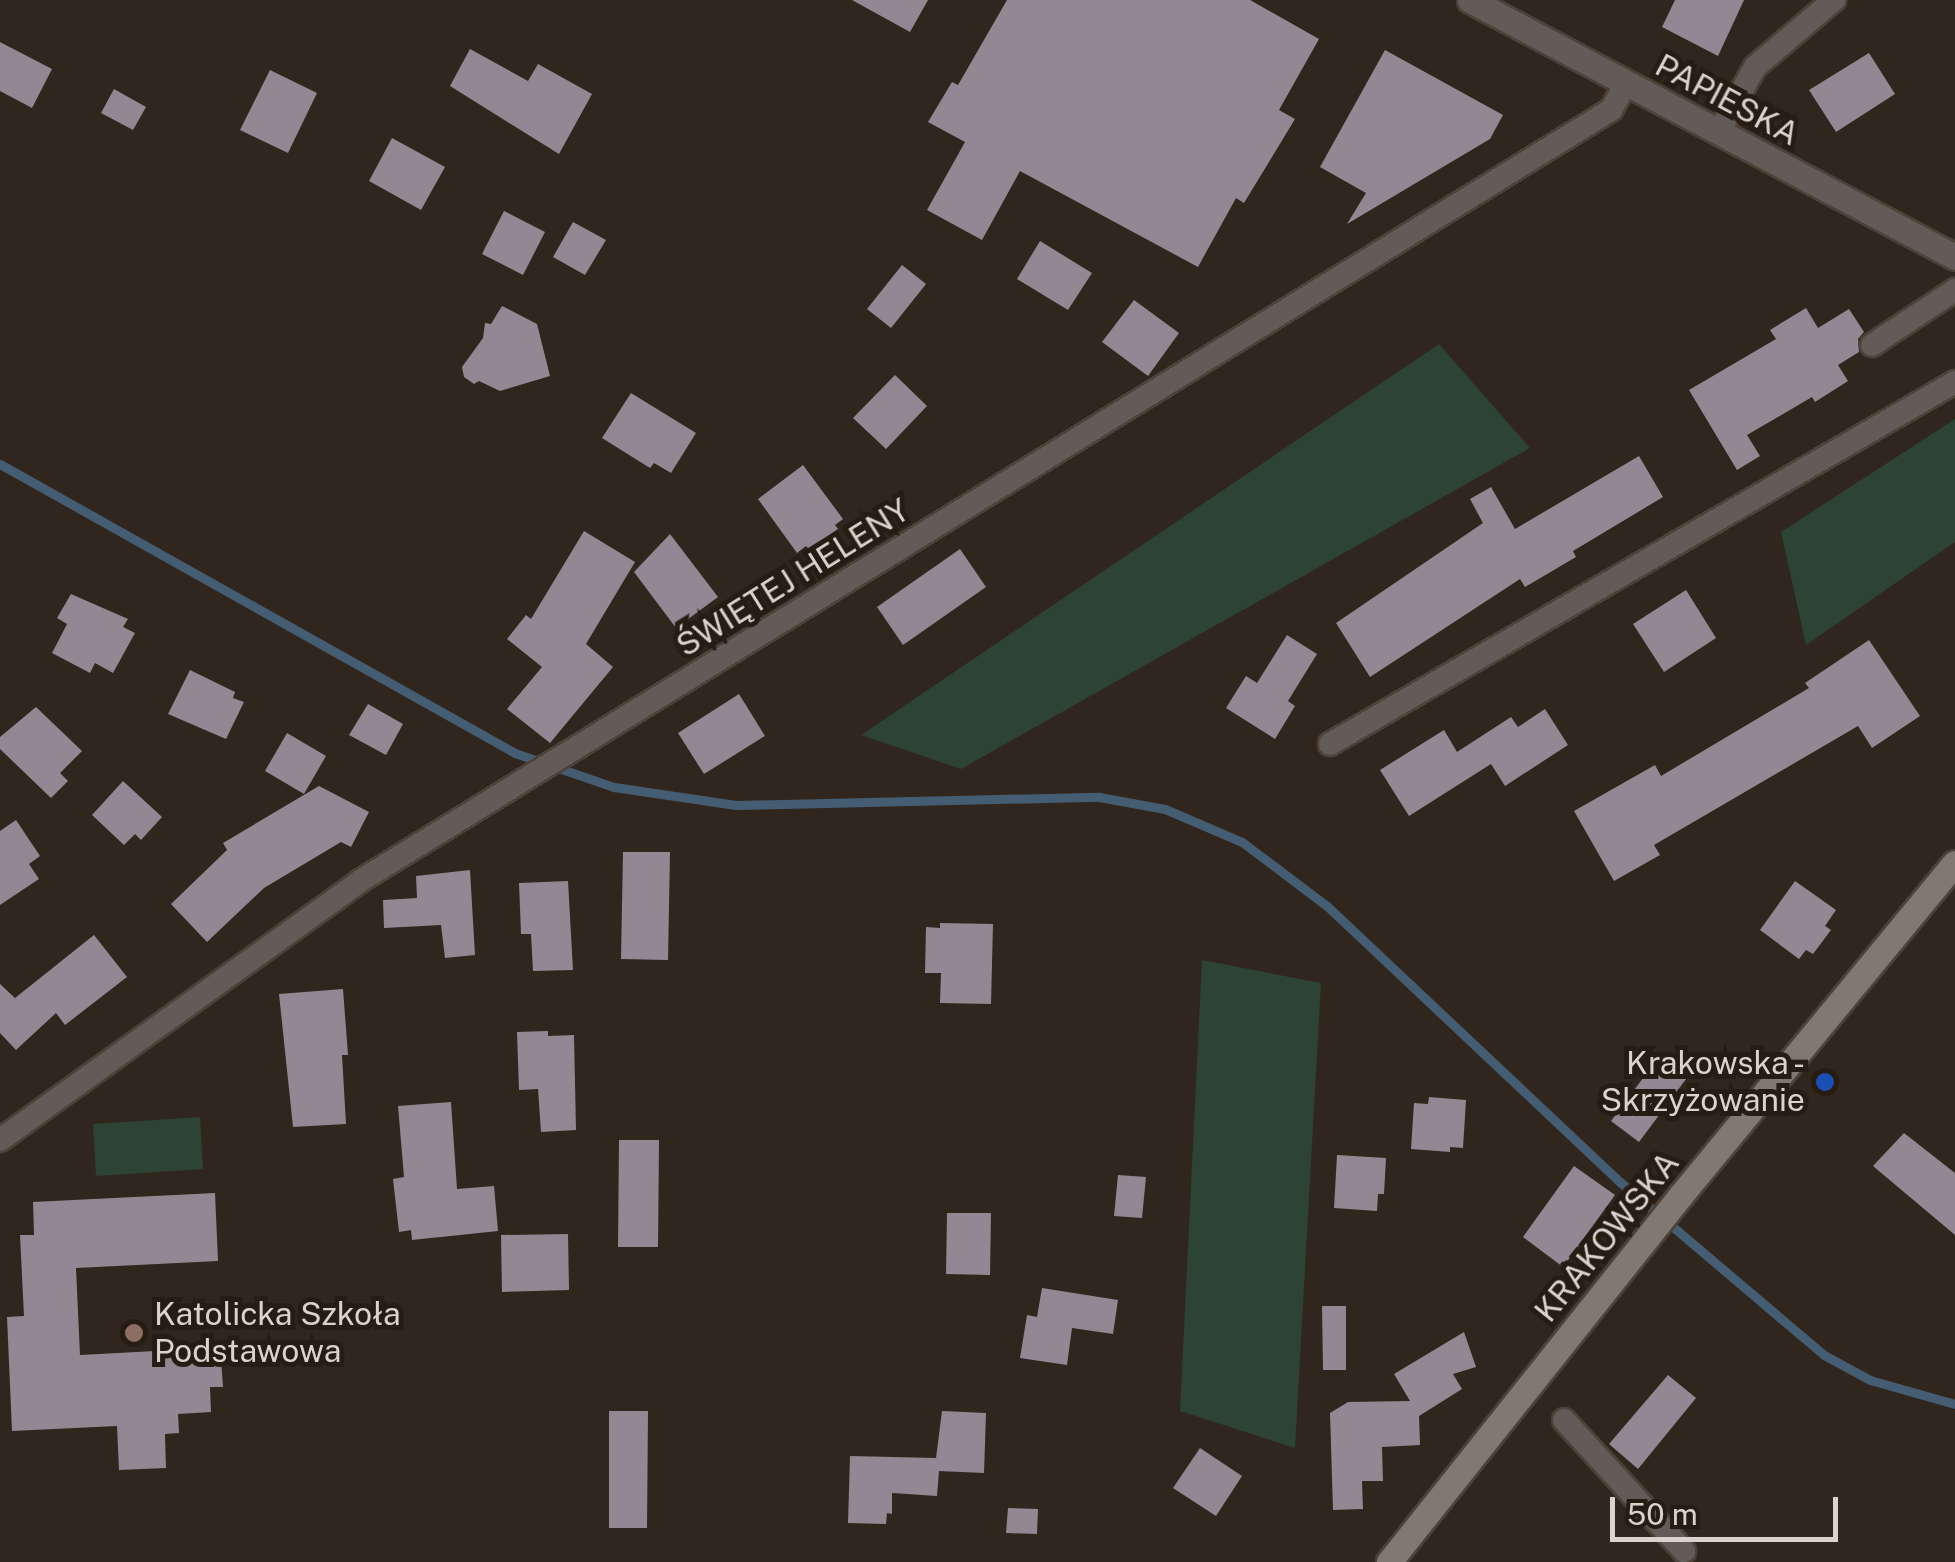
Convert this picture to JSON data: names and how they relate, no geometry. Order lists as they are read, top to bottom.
{
  "streets": {
    "main road": ["KRAKOWSKA"],
    "street": ["PAPIESKA", "ŚWIĘTEJ HELENY"]
  },
  "crossings": [
    ["PAPIESKA", "ŚWIĘTEJ HELENY"]
  ],
  "places": ["Krakowska - Skrzyżowanie", "Katolicka Szkoła Podstawowa"],
  "scale_bar": "50 m"
}
